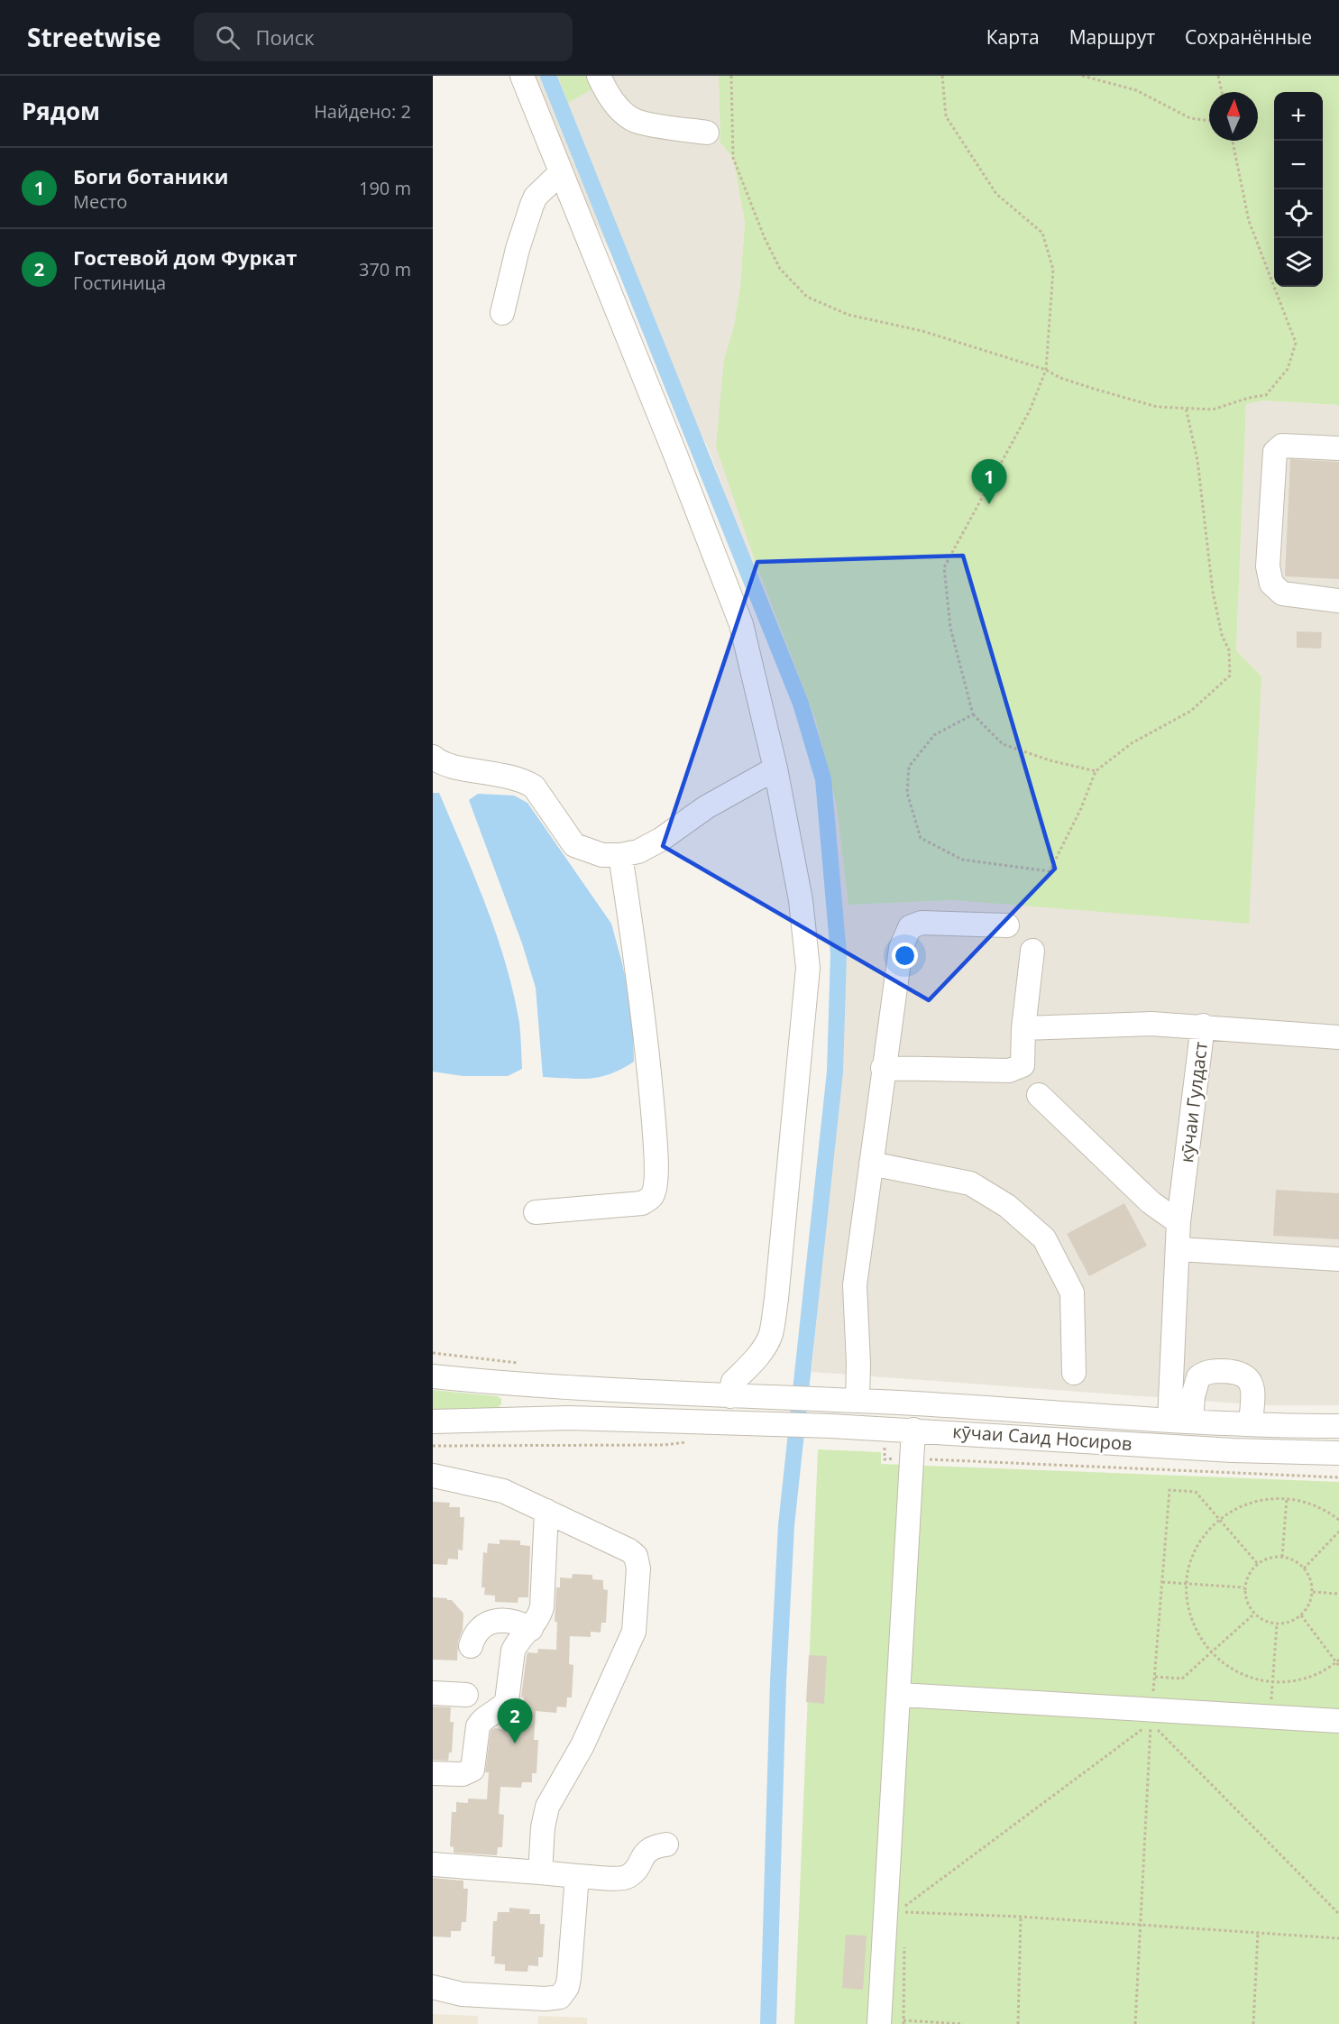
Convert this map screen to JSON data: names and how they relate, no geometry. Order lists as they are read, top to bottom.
{
  "streets": {
    "street": ["кӯчаи Гулдаст", "кӯчаи Саид Носиров"]
  },
  "crossings": [
    ["кӯчаи Гулдаст", "кӯчаи Саид Носиров"]
  ],
  "north": "top",
  "page": {
    "header": "Streetwise",
    "search": "Поиск",
    "nav": ["Карта", "Маршрут", "Сохранённые"],
    "heading": ["Рядом", "Найдено: 2"],
    "map_buttons": ["+", "−"],
    "list": [
      {
        "mark": "1",
        "name": "Боги ботаники",
        "note": "Место",
        "value": "190 m"
      },
      {
        "mark": "2",
        "name": "Гостевой дом Фуркат",
        "note": "Гостиница",
        "value": "370 m"
      }
    ],
    "pins": ["1", "2"]
  }
}
